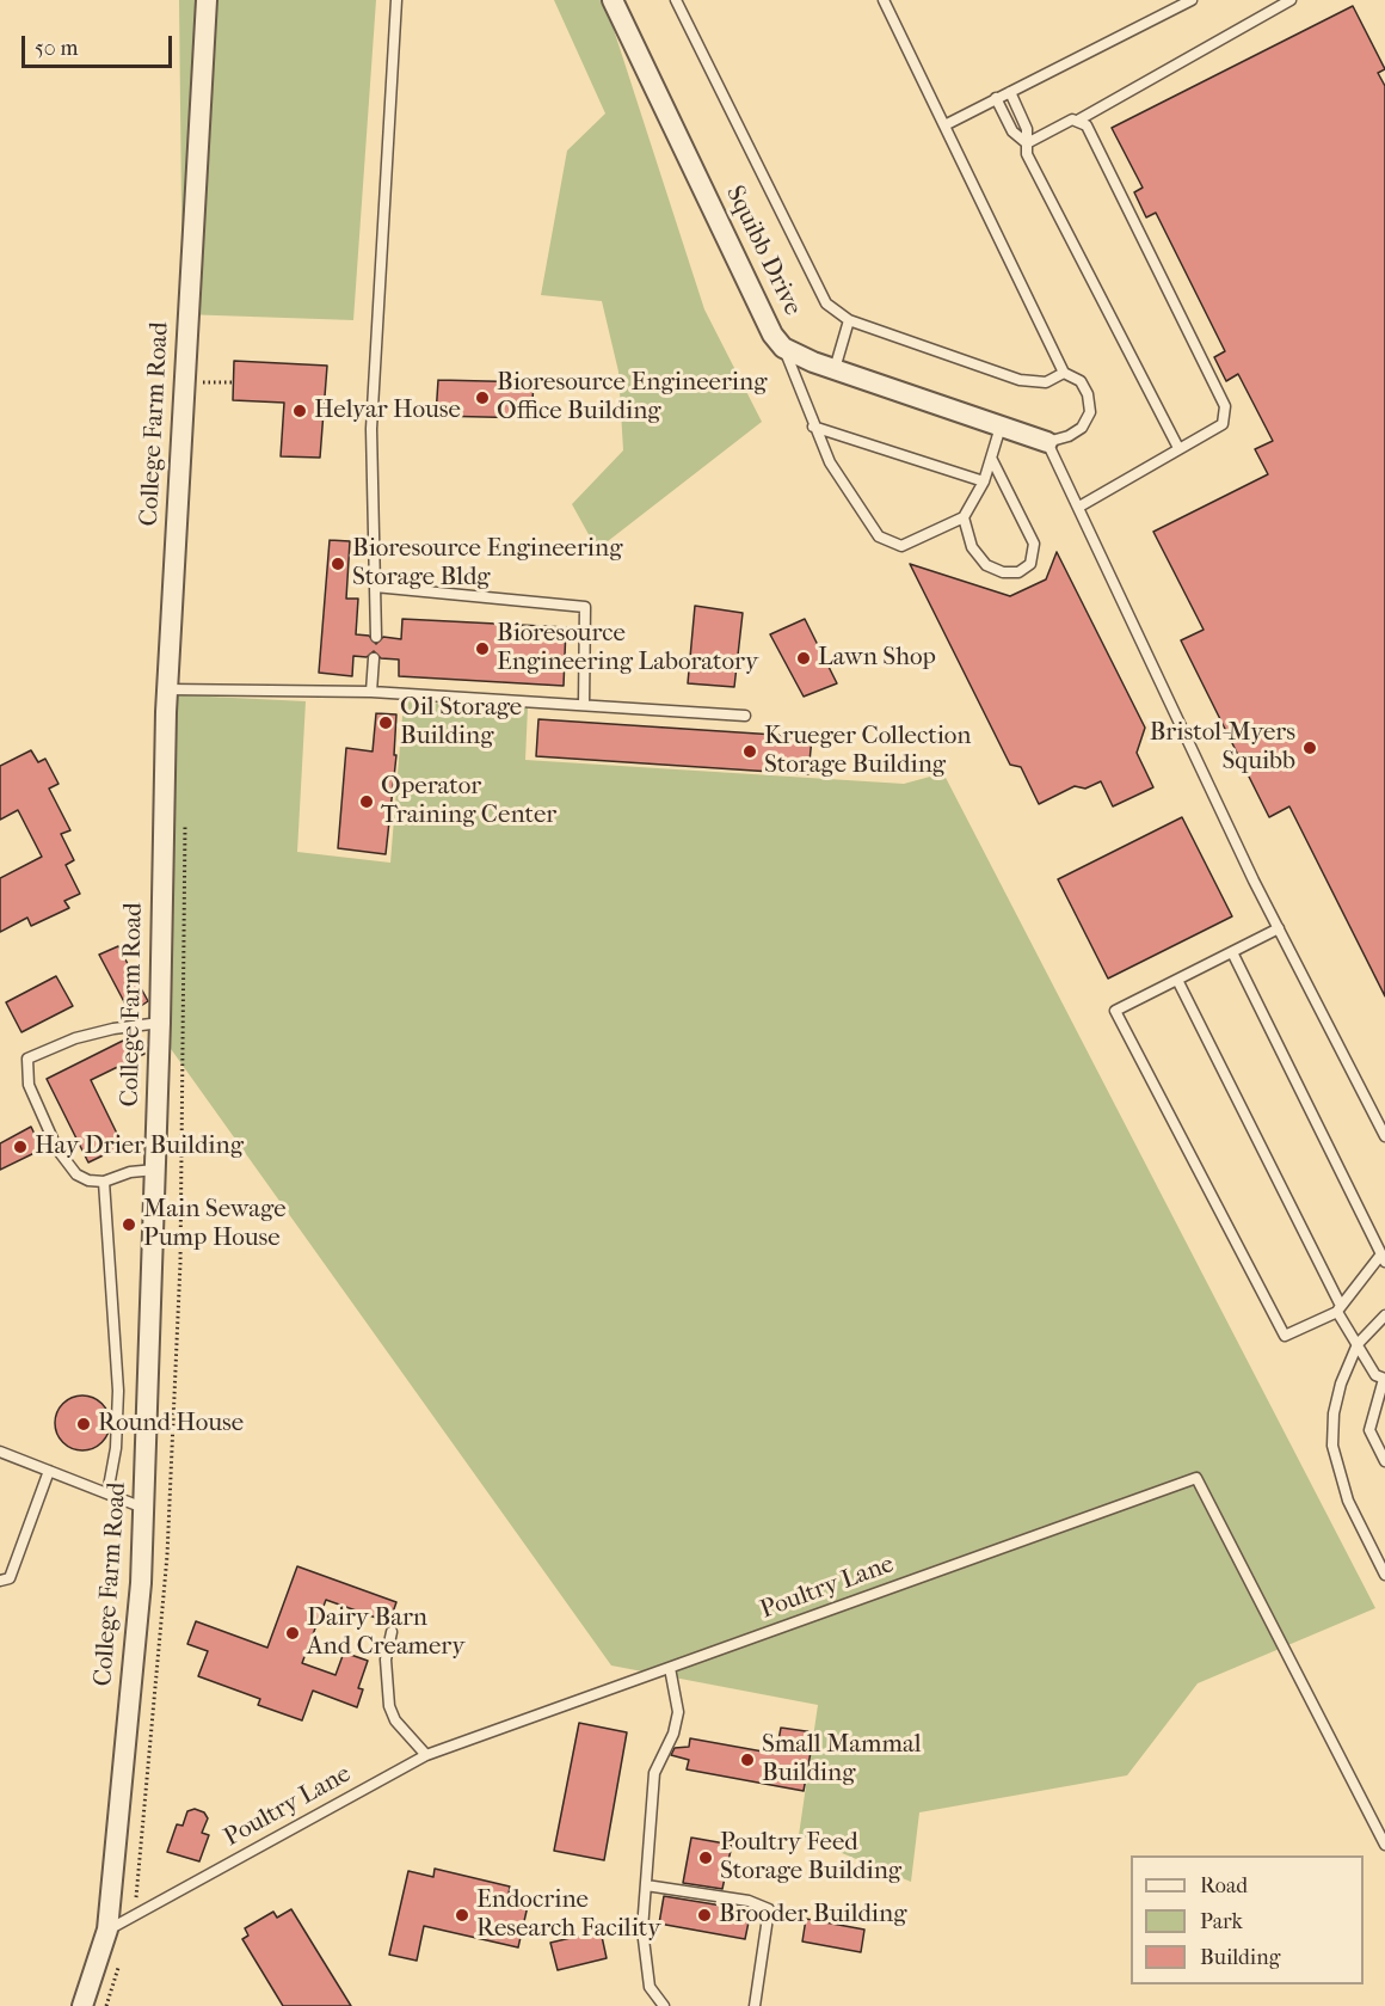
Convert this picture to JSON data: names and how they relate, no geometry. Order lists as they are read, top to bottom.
{
  "streets": {
    "street": ["Squibb Drive", "College Farm Road"],
    "lane": ["Poultry Lane"]
  },
  "crossings": [
    ["College Farm Road", "Poultry Lane"]
  ],
  "places": [
    "Bioresource Engineering Office Building",
    "Helyar House",
    "Bioresource Engineering Storage Bldg",
    "Bioresource Engineering Laboratory",
    "Lawn Shop",
    "Oil Storage Building",
    "Bristol-Myers Squibb",
    "Krueger Collection Storage Building",
    "Operator Training Center",
    "Hay Drier Building",
    "Main Sewage Pump House",
    "Round House",
    "Dairy Barn And Creamery",
    "Small Mammal Building",
    "Poultry Feed Storage Building",
    "Endocrine Research Facility",
    "Brooder Building"
  ],
  "legend": ["Road", "Park", "Building"],
  "scale_bar": "50 m"
}
